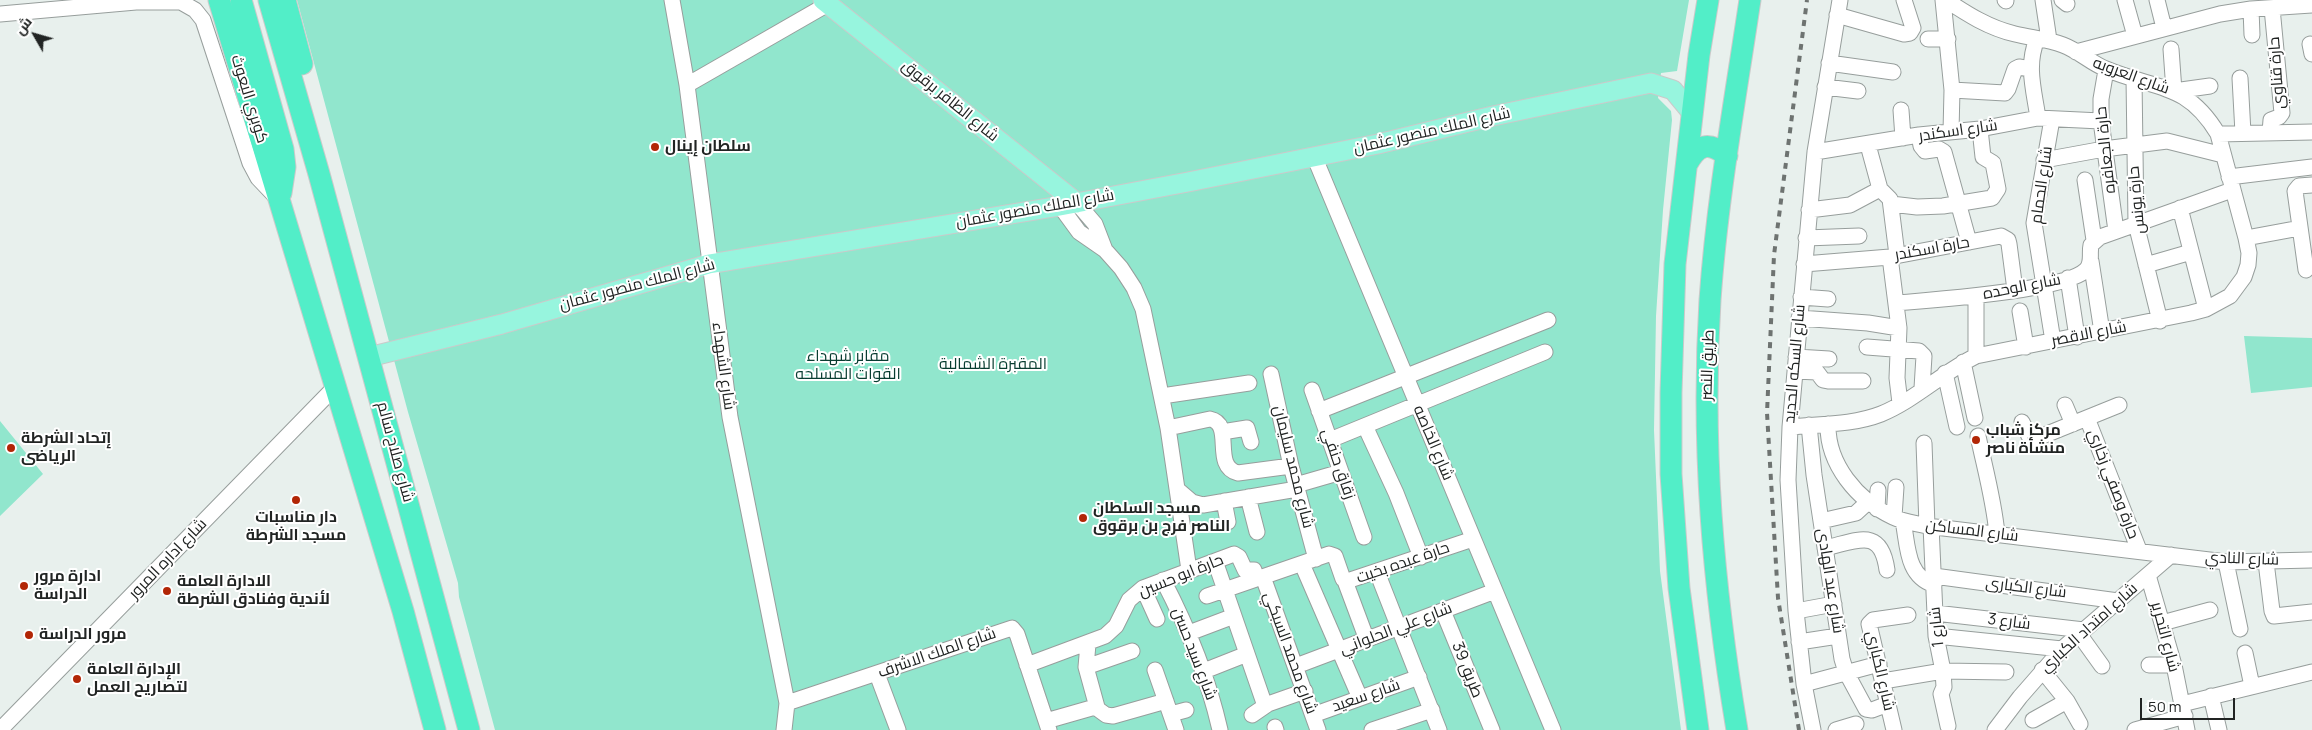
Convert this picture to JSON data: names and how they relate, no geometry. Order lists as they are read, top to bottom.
{
  "streets": {
    "highway": ["كوبري البعوث", "طريق النصر", "شارع صلاح سالم"],
    "main road": ["شارع الظافر برقوق", "شارع الملك منصور عثمان"],
    "street": [
      "حارة قناوي",
      "شارع العروبه",
      "شارع اسكندر",
      "حارة الجعافره",
      "شارع الحمام",
      "حارة يونس",
      "حارة اسكندر",
      "شارع الوحده",
      "شارع الاقصر",
      "شارع السكه الحديد",
      "شارع الشهداء",
      "شارع الخاصه",
      "زقاق حنفي",
      "شارع محمد سليمان",
      "حارة وصفي زخاري",
      "شارع المساكن",
      "شارع اداره المرور",
      "شارع النادي",
      "حارة عبده بخيت",
      "حارة ابو حسين",
      "شارع عبد الهادى",
      "شارع الكبارى",
      "شارع 3",
      "شارع 1",
      "شارع امتداد الكباري",
      "شارع علي الحلواني",
      "شارع التحرير",
      "شارع الملك الاشرف",
      "شارع محمد السبكي",
      "شارع سيد حسن",
      "طريق 39",
      "شارع الكباري",
      "شارع سعيد"
    ]
  },
  "crossings": [
    ["شارع العروبه", "حارة الجعافره"],
    ["شارع العروبه", "شارع الحمام"],
    ["شارع العروبه", "حارة يونس"],
    ["شارع العروبه", "شارع الاقصر"],
    ["شارع الظافر برقوق", "شارع الملك منصور عثمان"],
    ["شارع الملك منصور عثمان", "شارع الشهداء"],
    ["شارع الملك منصور عثمان", "شارع الخاصه"],
    ["شارع الملك منصور عثمان", "شارع صلاح سالم"],
    ["شارع اسكندر", "حارة الجعافره"],
    ["شارع اسكندر", "شارع الحمام"],
    ["شارع اسكندر", "شارع السكه الحديد"],
    ["شارع الحمام", "شارع الوحده"],
    ["شارع الحمام", "شارع الاقصر"],
    ["حارة يونس", "شارع الاقصر"],
    ["حارة اسكندر", "شارع الوحده"],
    ["حارة اسكندر", "شارع السكه الحديد"],
    ["شارع الاقصر", "شارع السكه الحديد"],
    ["شارع الاقصر", "شارع المساكن"],
    ["شارع الاقصر", "شارع عبد الهادى"],
    ["شارع الشهداء", "شارع الملك الاشرف"],
    ["شارع الخاصه", "حارة عبده بخيت"],
    ["شارع الخاصه", "شارع علي الحلواني"],
    ["شارع محمد سليمان", "حارة عبده بخيت"],
    ["شارع محمد سليمان", "شارع علي الحلواني"],
    ["شارع محمد سليمان", "شارع سعيد"],
    ["حارة وصفي زخاري", "شارع المساكن"],
    ["شارع المساكن", "شارع النادي"],
    ["شارع المساكن", "شارع 1"],
    ["شارع المساكن", "شارع امتداد الكباري"],
    ["شارع النادي", "شارع امتداد الكباري"],
    ["حارة عبده بخيت", "حارة ابو حسين"],
    ["حارة عبده بخيت", "شارع محمد السبكي"],
    ["حارة ابو حسين", "شارع الملك الاشرف"],
    ["حارة ابو حسين", "شارع محمد السبكي"],
    ["حارة ابو حسين", "شارع سيد حسن"],
    ["شارع عبد الهادى", "شارع الكباري"],
    ["شارع الكبارى", "شارع 1"],
    ["شارع الكبارى", "شارع امتداد الكباري"],
    ["شارع 3", "شارع 1"],
    ["شارع 3", "شارع امتداد الكباري"],
    ["شارع امتداد الكباري", "شارع التحرير"],
    ["شارع علي الحلواني", "شارع محمد السبكي"],
    ["شارع علي الحلواني", "طريق 39"],
    ["شارع محمد السبكي", "شارع سعيد"]
  ],
  "parks": ["مقابر شهداء القوات المسلحه", "المقبرة الشمالية"],
  "places": [
    "سلطان إينال",
    "مركز شباب منشأة ناصر",
    "إتحاد الشرطة الرياضى",
    "دار مناسبات مسجد الشرطة",
    "مسجد السلطان الناصر فرج بن برقوق",
    "ادارة مرور الدراسة",
    "الادارة العامة لأندية وفنادق الشرطة",
    "مرور الدراسة",
    "الإدارة العامة لتصاريح العمل"
  ],
  "scale_bar": "50 m",
  "north": "top left"
}
